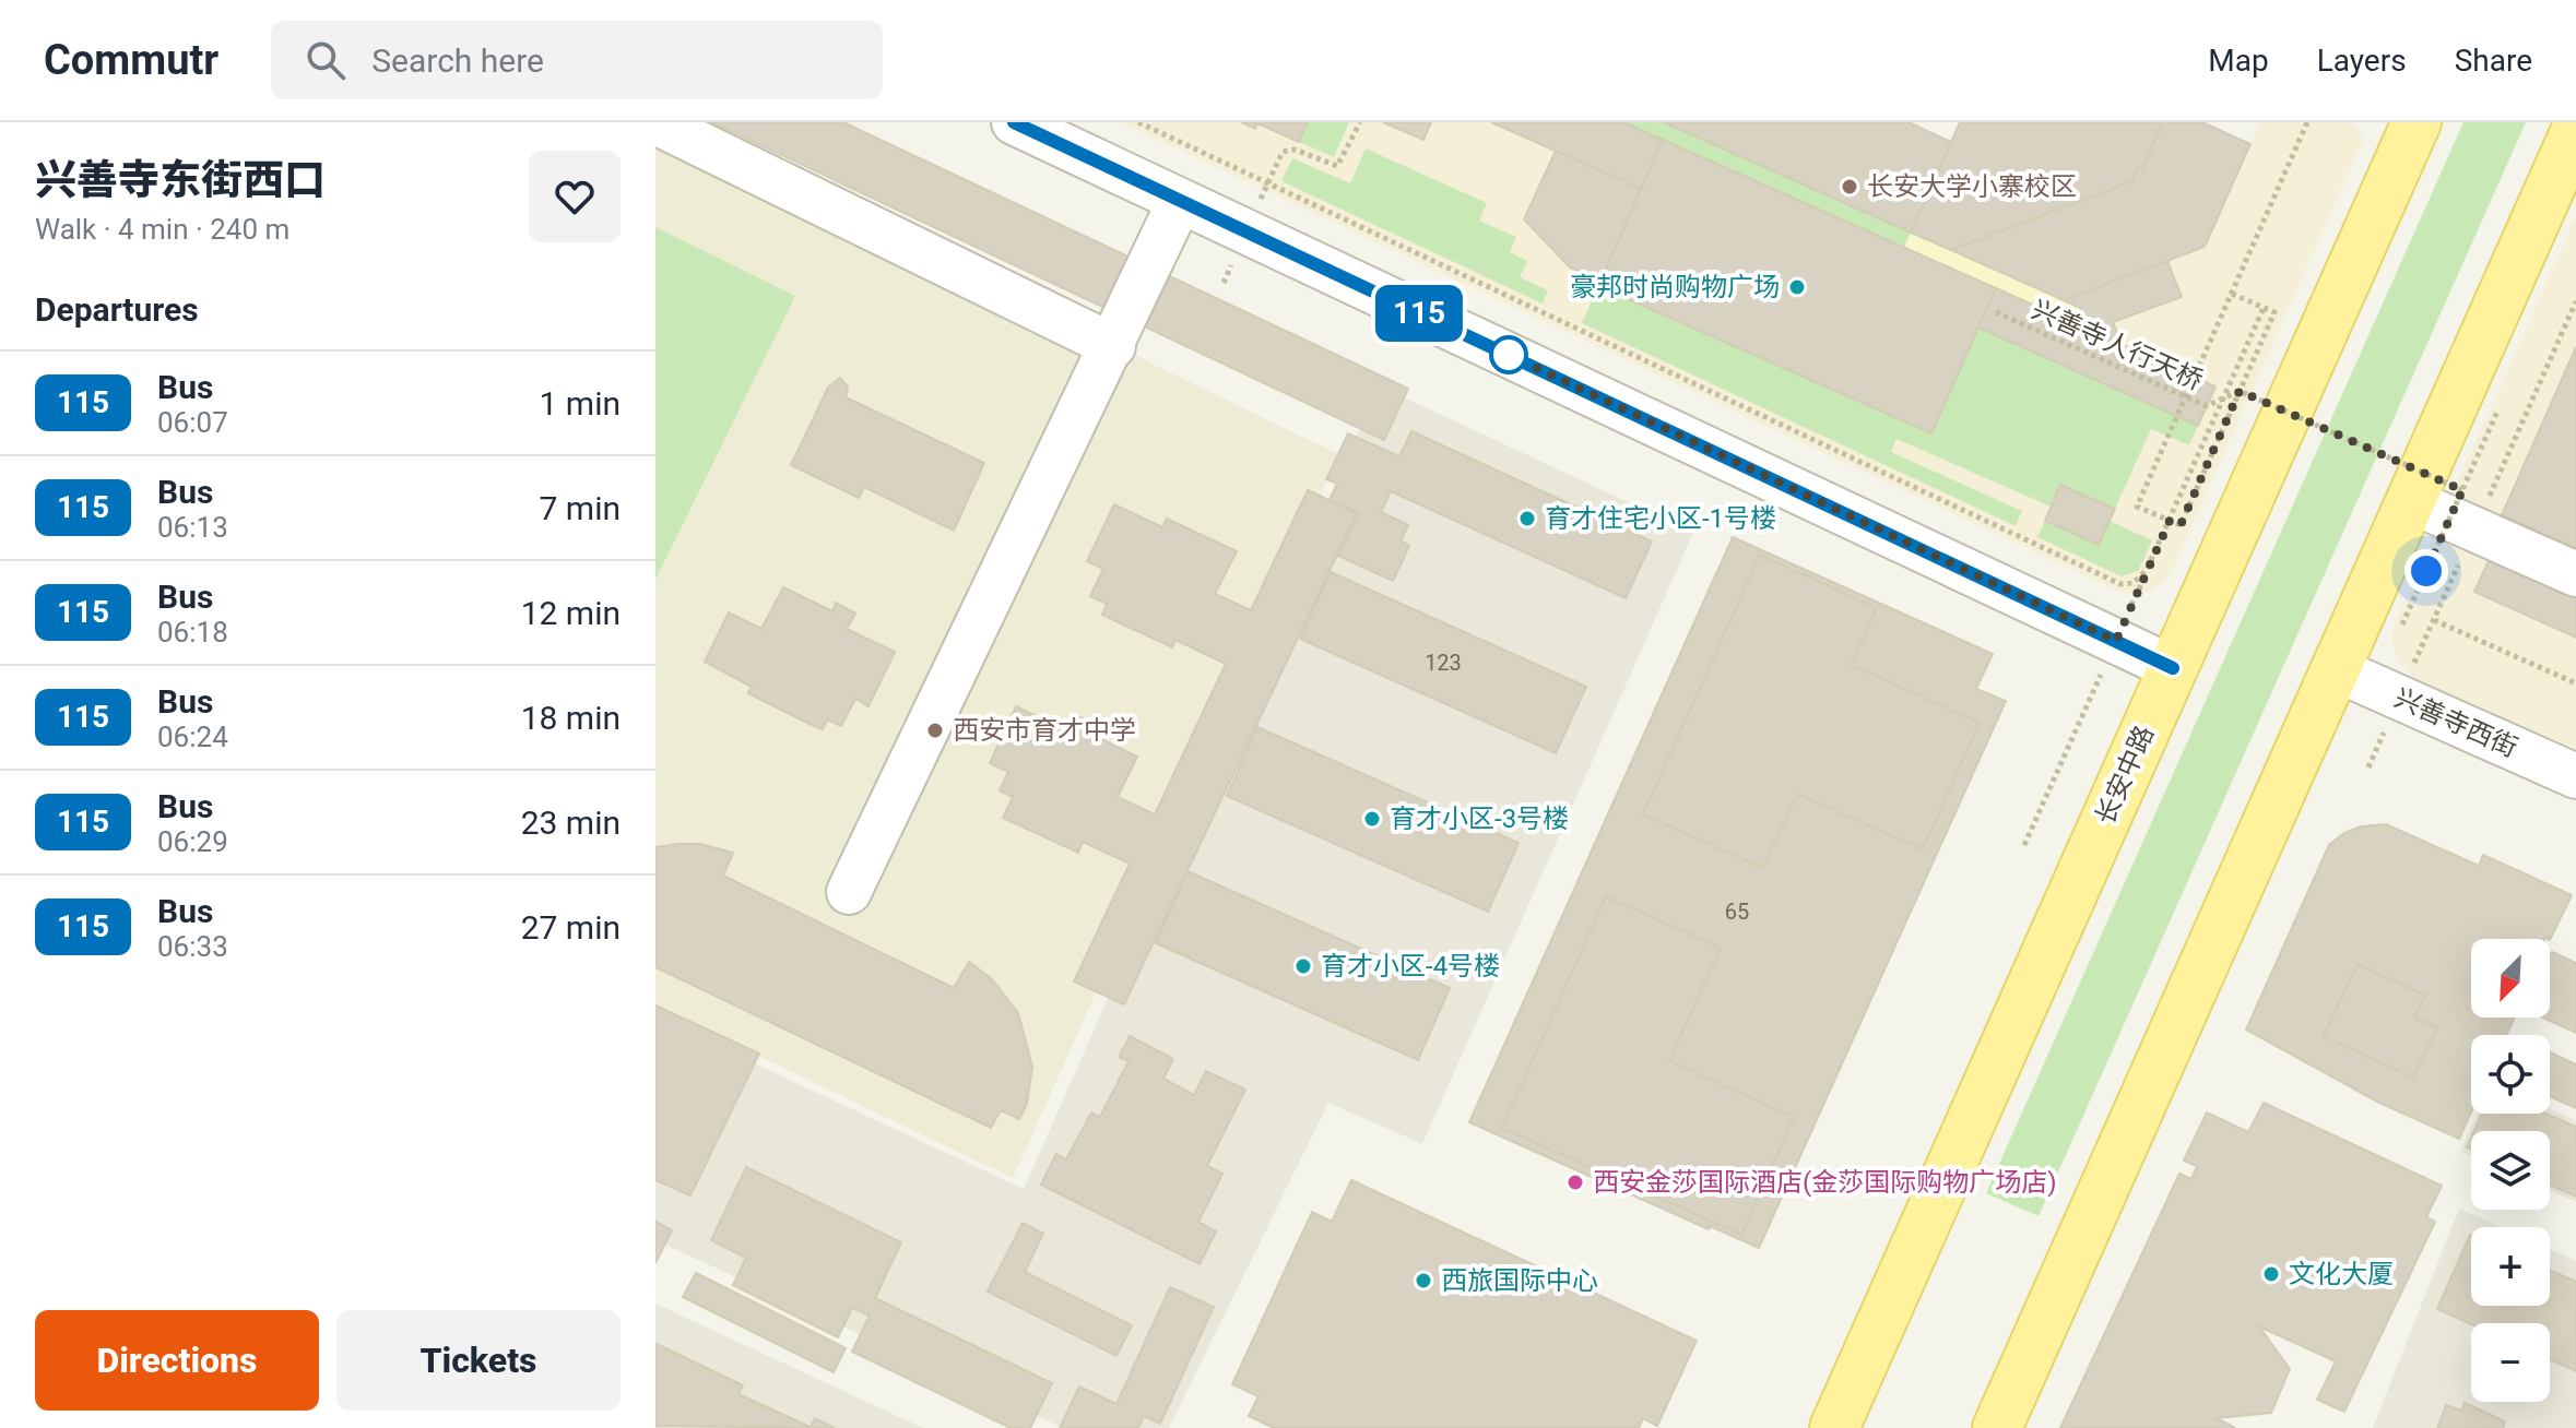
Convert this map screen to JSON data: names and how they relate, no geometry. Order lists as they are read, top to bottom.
{
  "streets": {
    "main road": ["长安中路"],
    "street": ["兴善寺西街"],
    "path": ["兴善寺人行天桥"]
  },
  "places": [
    "长安大学小寨校区",
    "豪邦时尚购物广场",
    "育才住宅小区-1号楼",
    "西安市育才中学",
    "育才小区-3号楼",
    "育才小区-4号楼",
    "西安金莎国际酒店(金莎国际购物广场店)",
    "文化大厦",
    "西旅国际中心"
  ],
  "lines": ["bus line 115"],
  "house_numbers": ["123", "65"],
  "north": "bottom left",
  "page": {
    "header": "Commutr",
    "search": "Search here",
    "nav": ["Map", "Layers", "Share"],
    "heading": [
      ["兴善寺东街西口", "Walk · 4 min · 240 m"],
      "Departures"
    ],
    "on_map": "115",
    "list": [
      {
        "mark": "115",
        "name": "Bus",
        "note": "06:07",
        "value": "1 min"
      },
      {
        "mark": "115",
        "name": "Bus",
        "note": "06:13",
        "value": "7 min"
      },
      {
        "mark": "115",
        "name": "Bus",
        "note": "06:18",
        "value": "12 min"
      },
      {
        "mark": "115",
        "name": "Bus",
        "note": "06:24",
        "value": "18 min"
      },
      {
        "mark": "115",
        "name": "Bus",
        "note": "06:29",
        "value": "23 min"
      },
      {
        "mark": "115",
        "name": "Bus",
        "note": "06:33",
        "value": "27 min"
      }
    ],
    "map_buttons": ["+", "−"],
    "buttons": ["Directions", "Tickets"]
  }
}
